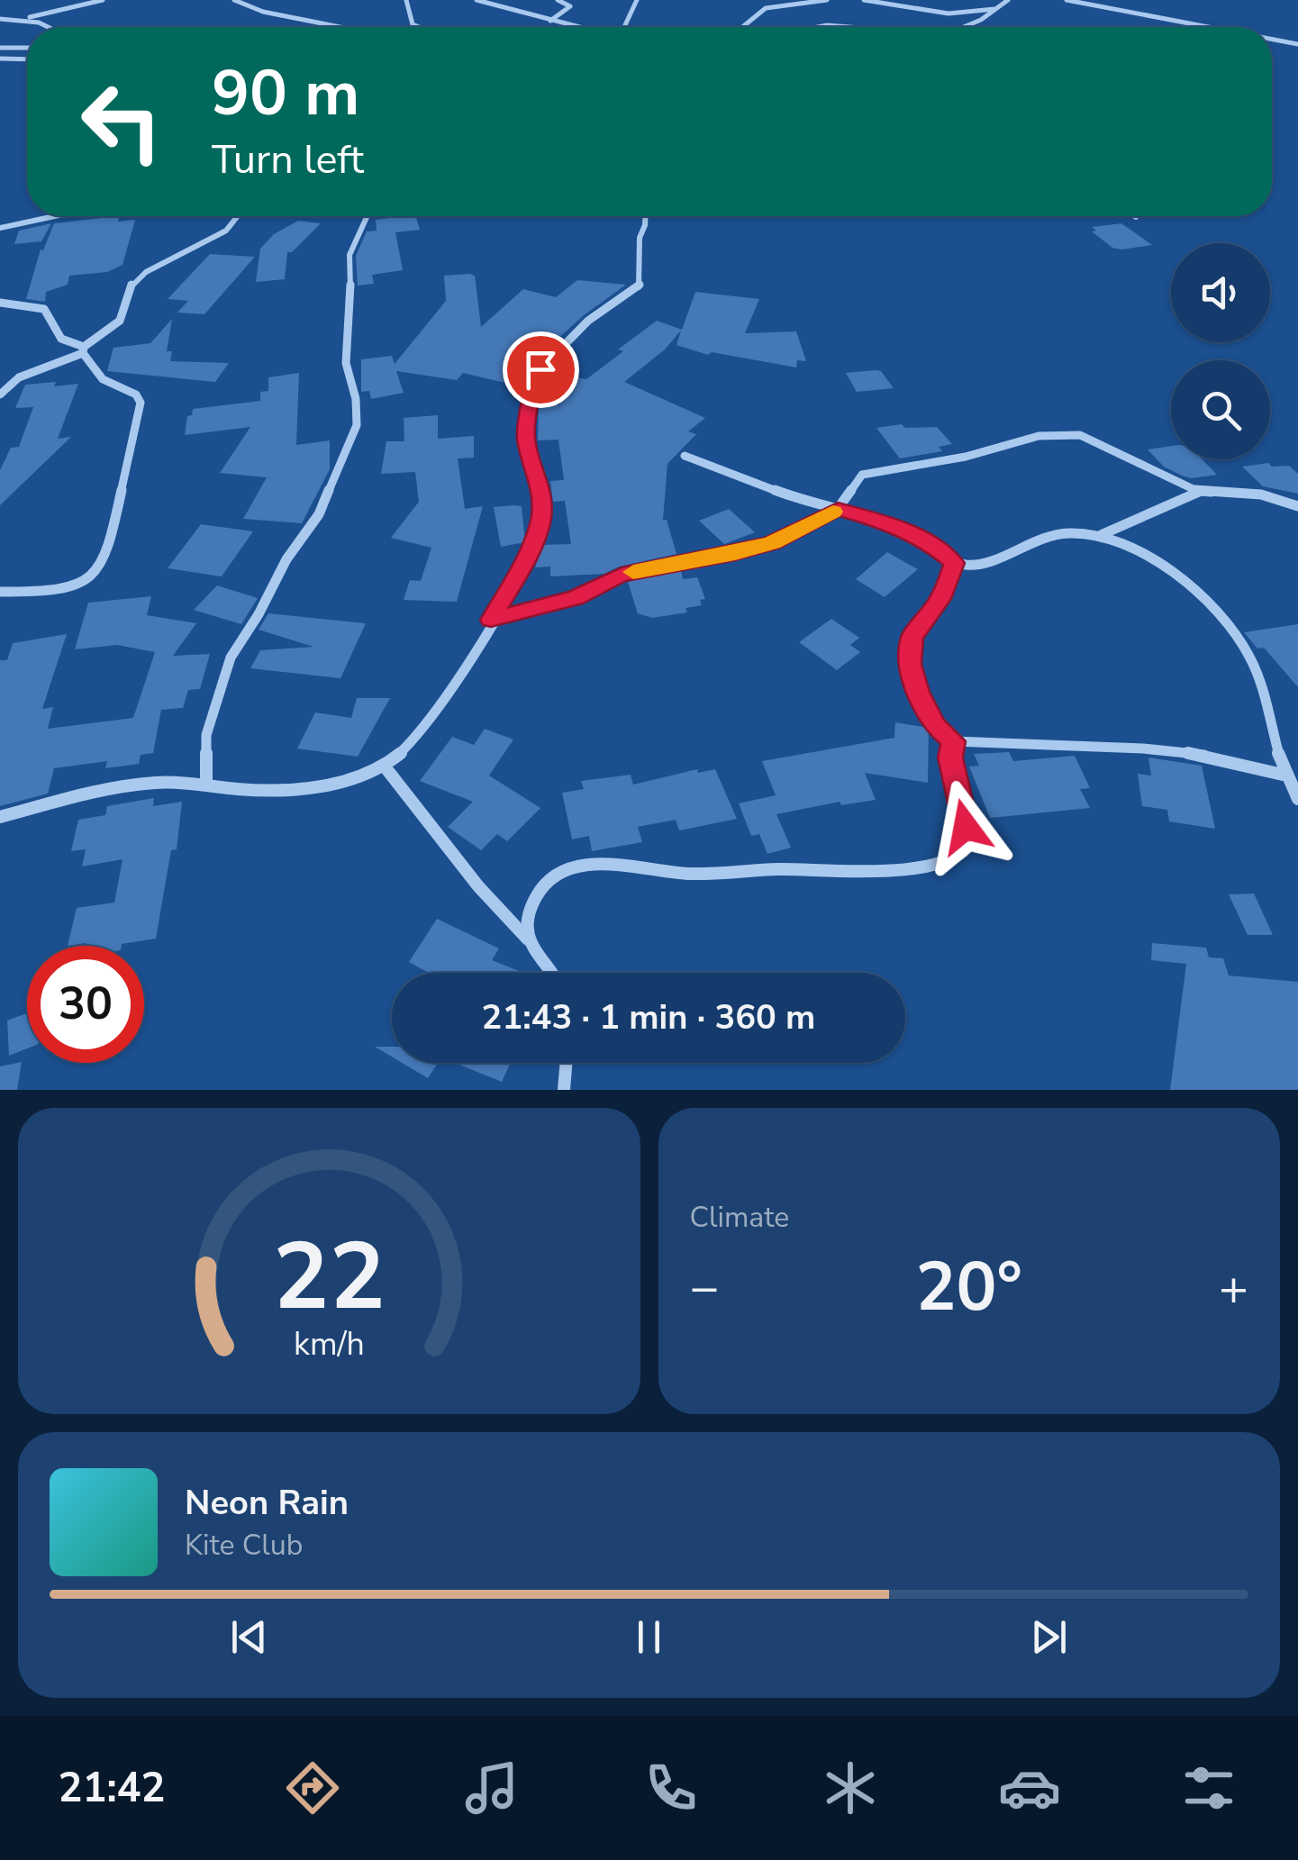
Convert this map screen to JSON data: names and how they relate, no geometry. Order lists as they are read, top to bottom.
{
  "page": {
    "turn": ["90 m", "Turn left"],
    "limit": "30",
    "trip": "21:43 · 1 min · 360 m",
    "tile": "Climate",
    "heat": ["−", "20°", "+"],
    "song": ["Neon Rain", "Kite Club"],
    "tabs": "21:42",
    "gauge": ["22", "km/h"]
  }
}
